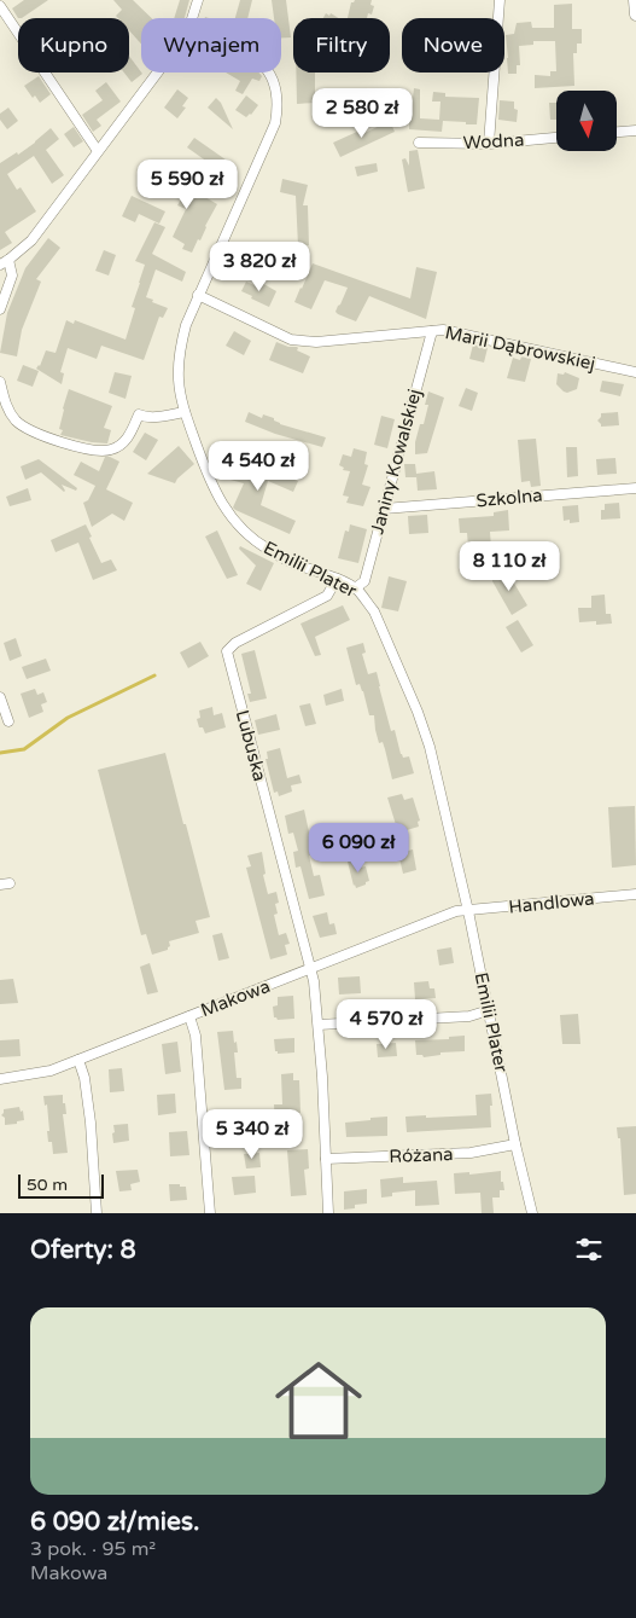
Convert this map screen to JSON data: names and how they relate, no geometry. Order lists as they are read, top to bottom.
{
  "streets": {
    "street": [
      "Wodna",
      "Marii Dąbrowskiej",
      "Janiny Kowalskiej",
      "Szkolna",
      "Emilii Plater",
      "Lubuska",
      "Handlowa",
      "Makowa",
      "Różana"
    ]
  },
  "crossings": [
    ["Marii Dąbrowskiej", "Janiny Kowalskiej"],
    ["Marii Dąbrowskiej", "Emilii Plater"],
    ["Janiny Kowalskiej", "Szkolna"],
    ["Janiny Kowalskiej", "Emilii Plater"],
    ["Emilii Plater", "Lubuska"],
    ["Emilii Plater", "Handlowa"],
    ["Emilii Plater", "Makowa"],
    ["Emilii Plater", "Różana"],
    ["Lubuska", "Makowa"],
    ["Handlowa", "Makowa"]
  ],
  "scale_bar": "50 m",
  "north": "bottom",
  "page": {
    "chip": [
      "Kupno",
      "Wynajem",
      "Filtry",
      "Nowe"
    ],
    "price": [
      "2 580 zł",
      "5 590 zł",
      "3 820 zł",
      "4 540 zł",
      "8 110 zł",
      "6 090 zł",
      "4 570 zł",
      "5 340 zł"
    ],
    "scale": "50 m",
    "heading": "Oferty: 8",
    "list": [
      {
        "name": "6 090 zł/mies.",
        "note": "3 pok. · 95 m² · Makowa"
      }
    ]
  }
}
